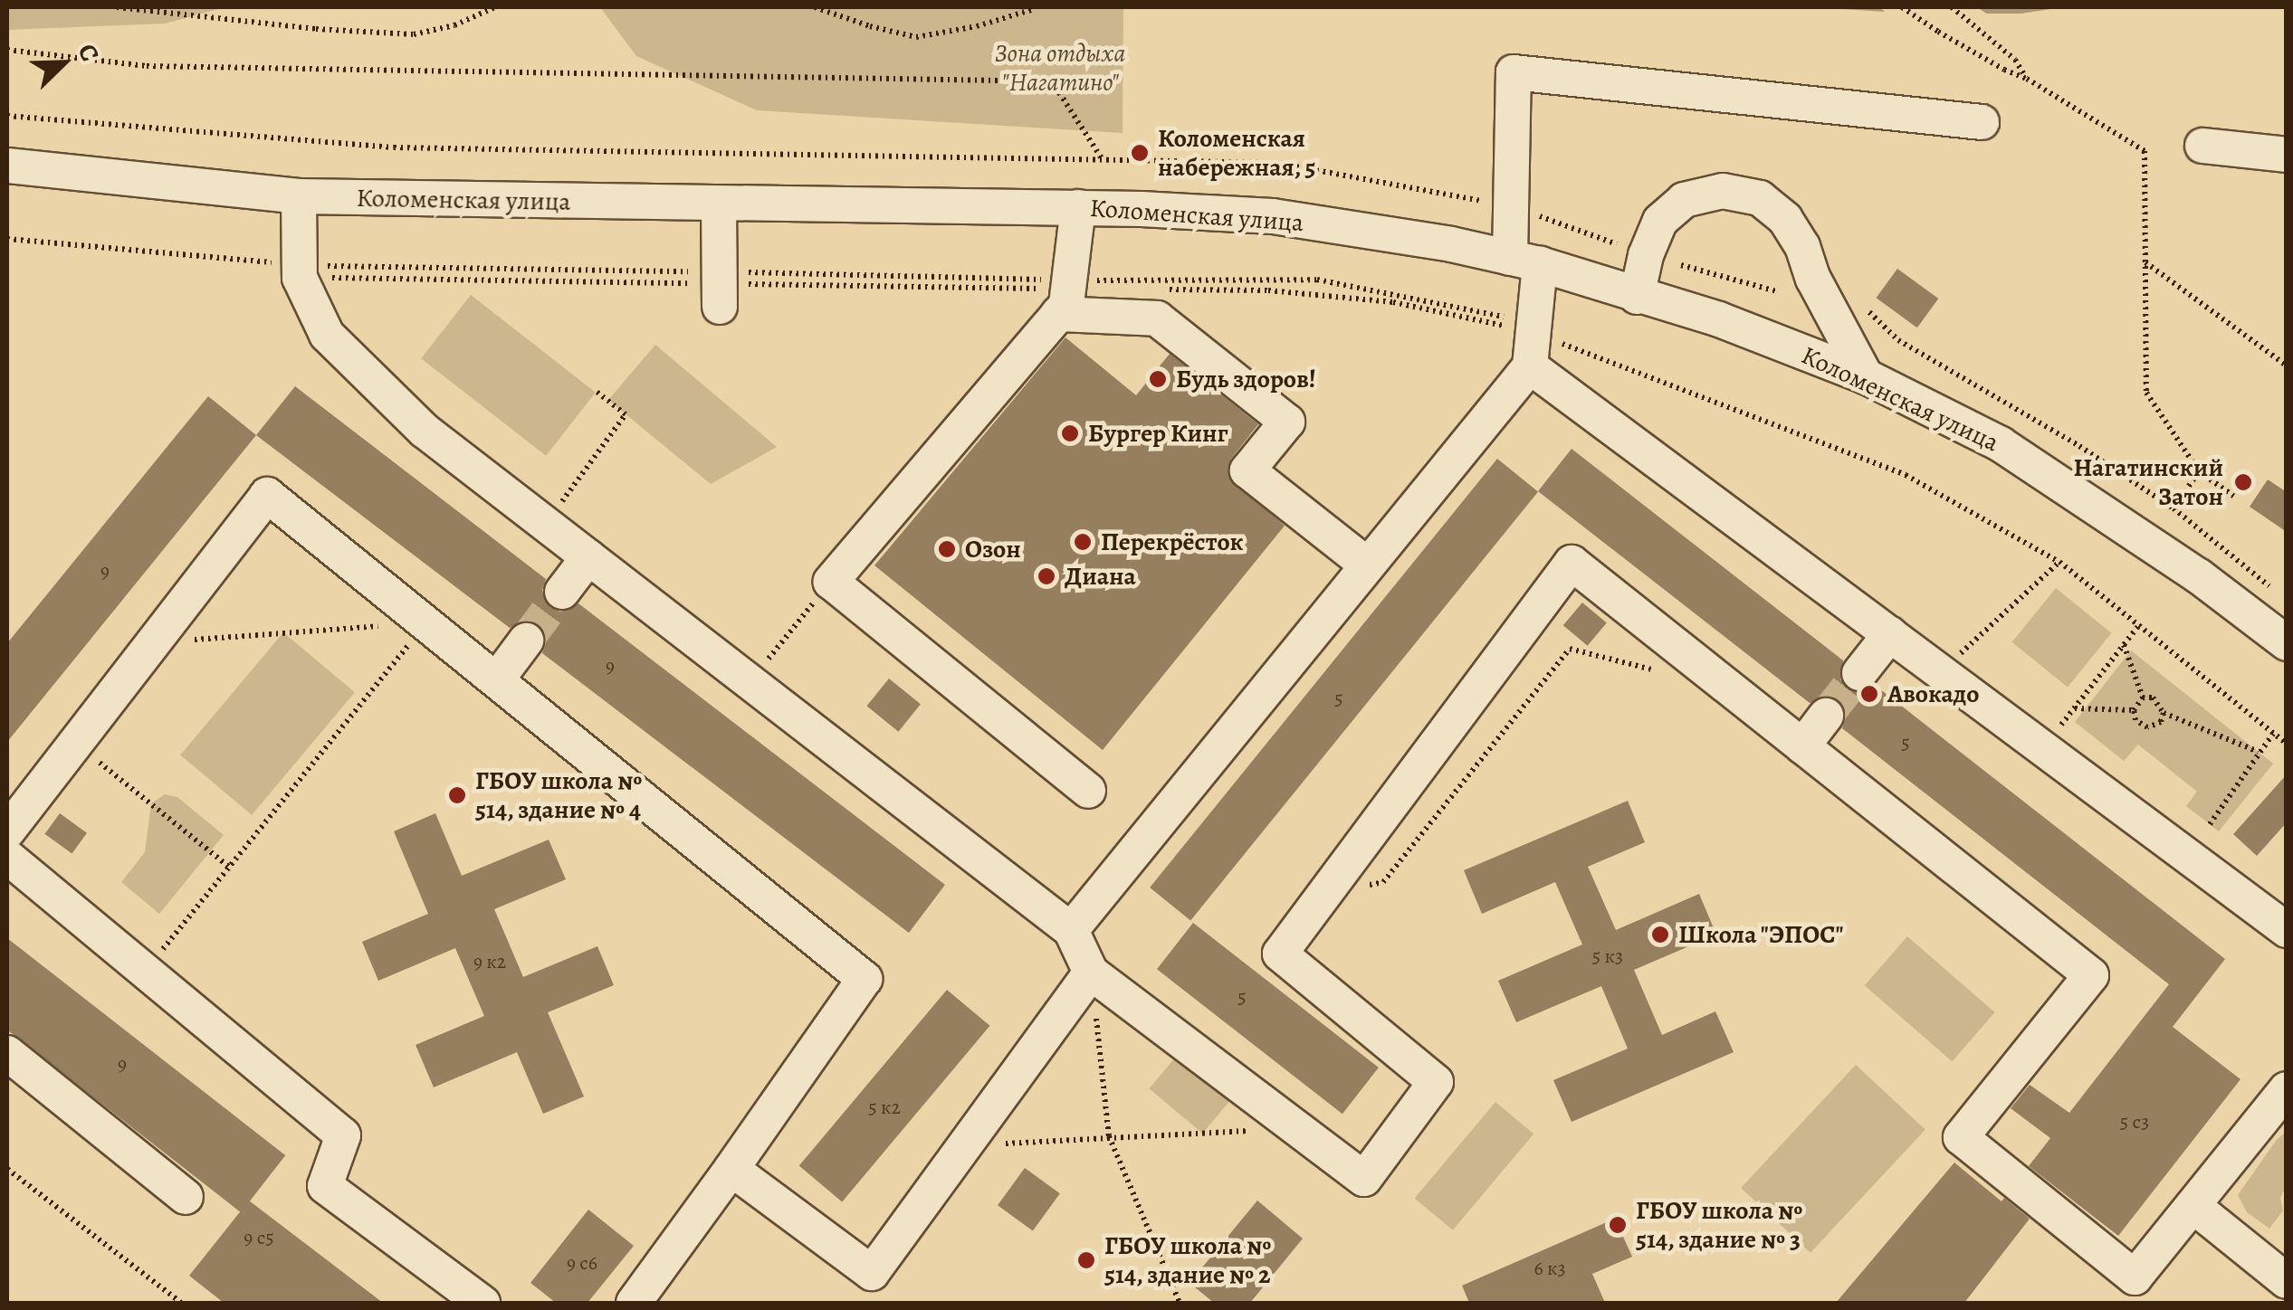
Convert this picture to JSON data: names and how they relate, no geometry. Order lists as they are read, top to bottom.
{
  "streets": {
    "street": ["Коломенская улица"]
  },
  "parks": ["Зона отдыха \"Нагатино\""],
  "places": [
    "Коломенская набережная, 5",
    "Будь здоров!",
    "Бургер Кинг",
    "Нагатинский Затон",
    "Перекрёсток",
    "Озон",
    "Диана",
    "Авокадо",
    "ГБОУ школа № 514, здание № 4",
    "Школа \"ЭПОС\"",
    "ГБОУ школа № 514, здание № 3",
    "ГБОУ школа № 514, здание № 2"
  ],
  "house_numbers": [
    "9",
    "9",
    "5",
    "5",
    "5 к3",
    "9 к2",
    "5",
    "9",
    "5 к2",
    "5 с3",
    "9 с5",
    "9 с6",
    "6 к3"
  ],
  "north": "top right"
}
